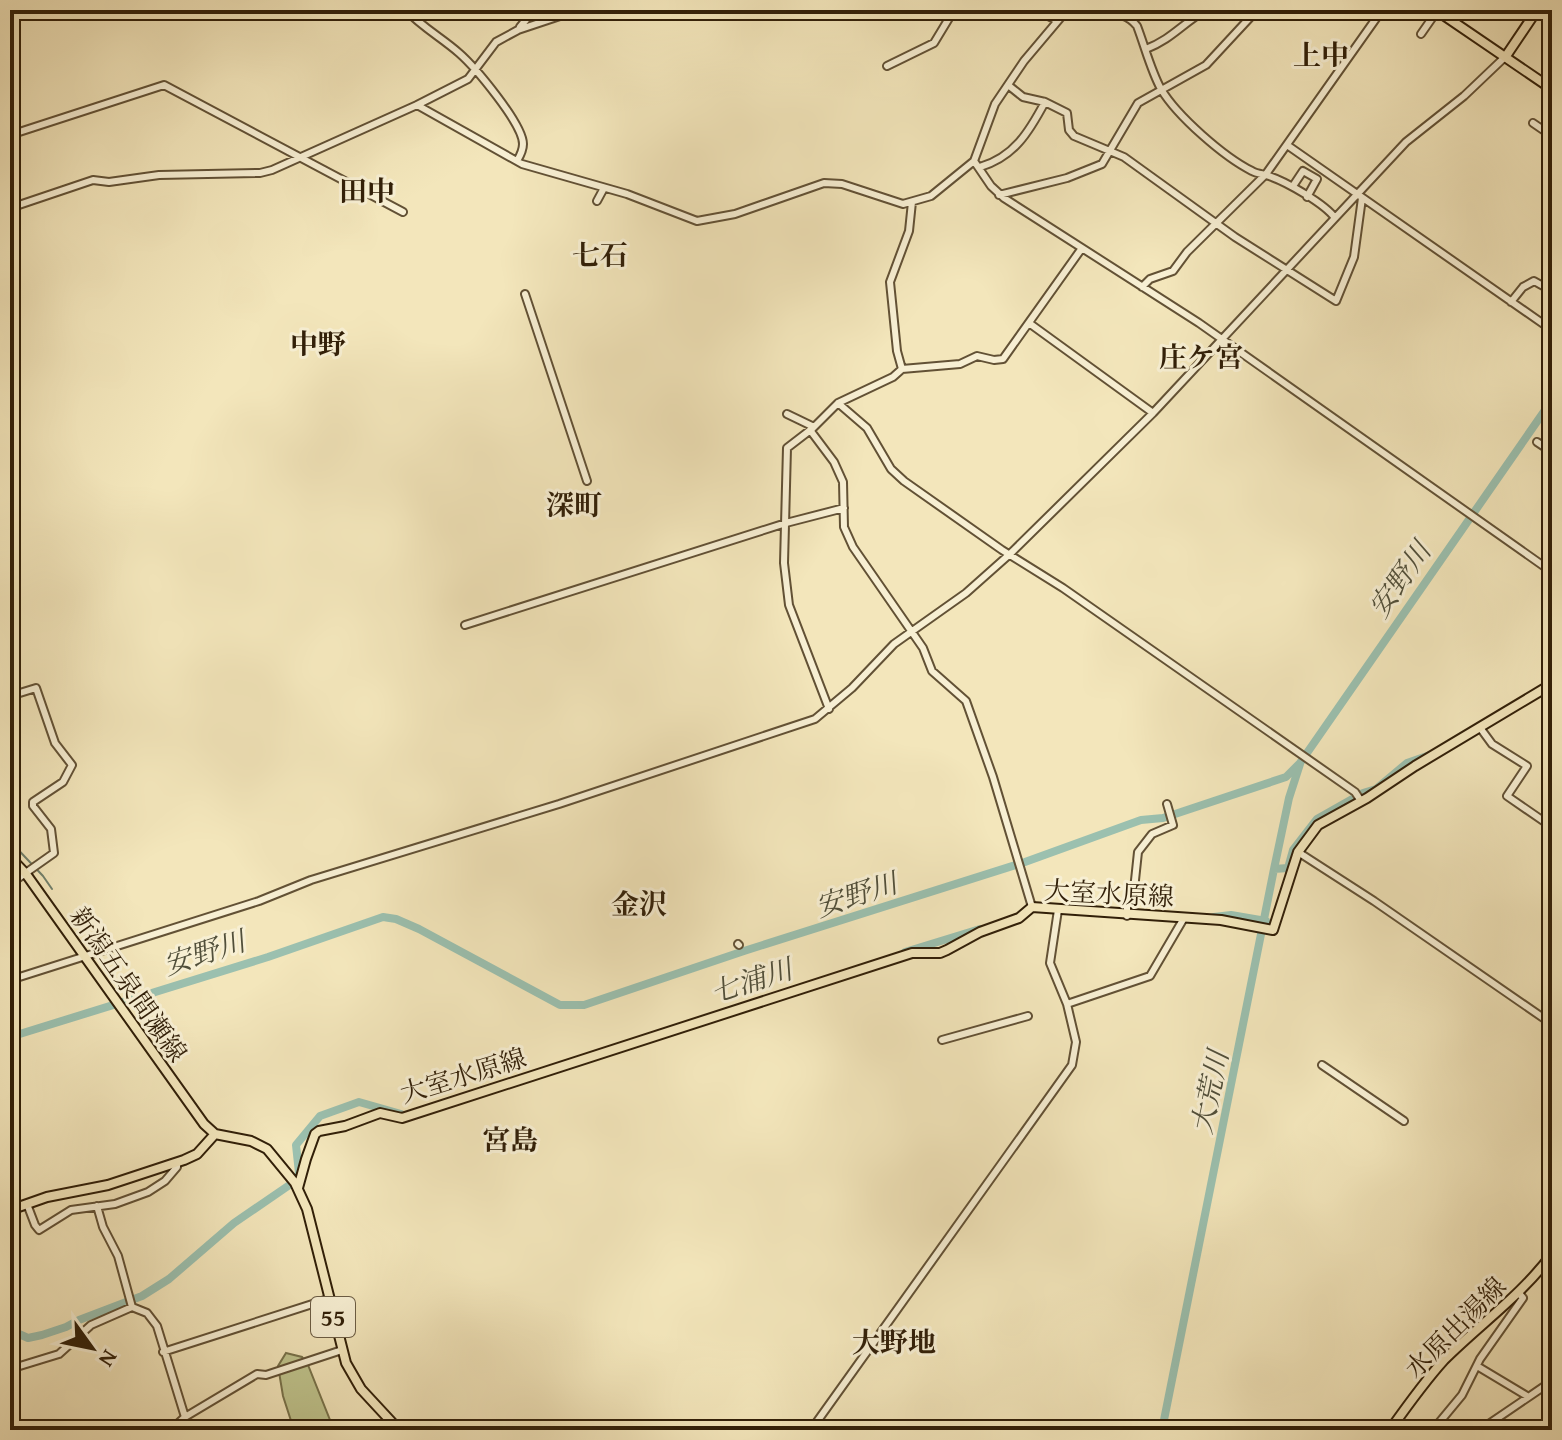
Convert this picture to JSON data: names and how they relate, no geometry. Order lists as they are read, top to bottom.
{
  "streets": {
    "main road": [
      "大室水原線",
      "新潟五泉間瀬線",
      "55",
      "水原出湯線"
    ]
  },
  "crossings": [
    ["大室水原線", "55"],
    ["新潟五泉間瀬線", "55"]
  ],
  "districts": [
    "上中",
    "田中",
    "七石",
    "中野",
    "庄ケ宮",
    "深町",
    "金沢",
    "宮島",
    "大野地"
  ],
  "water": ["安野川", "七浦川", "大荒川"],
  "north": "bottom right"
}
